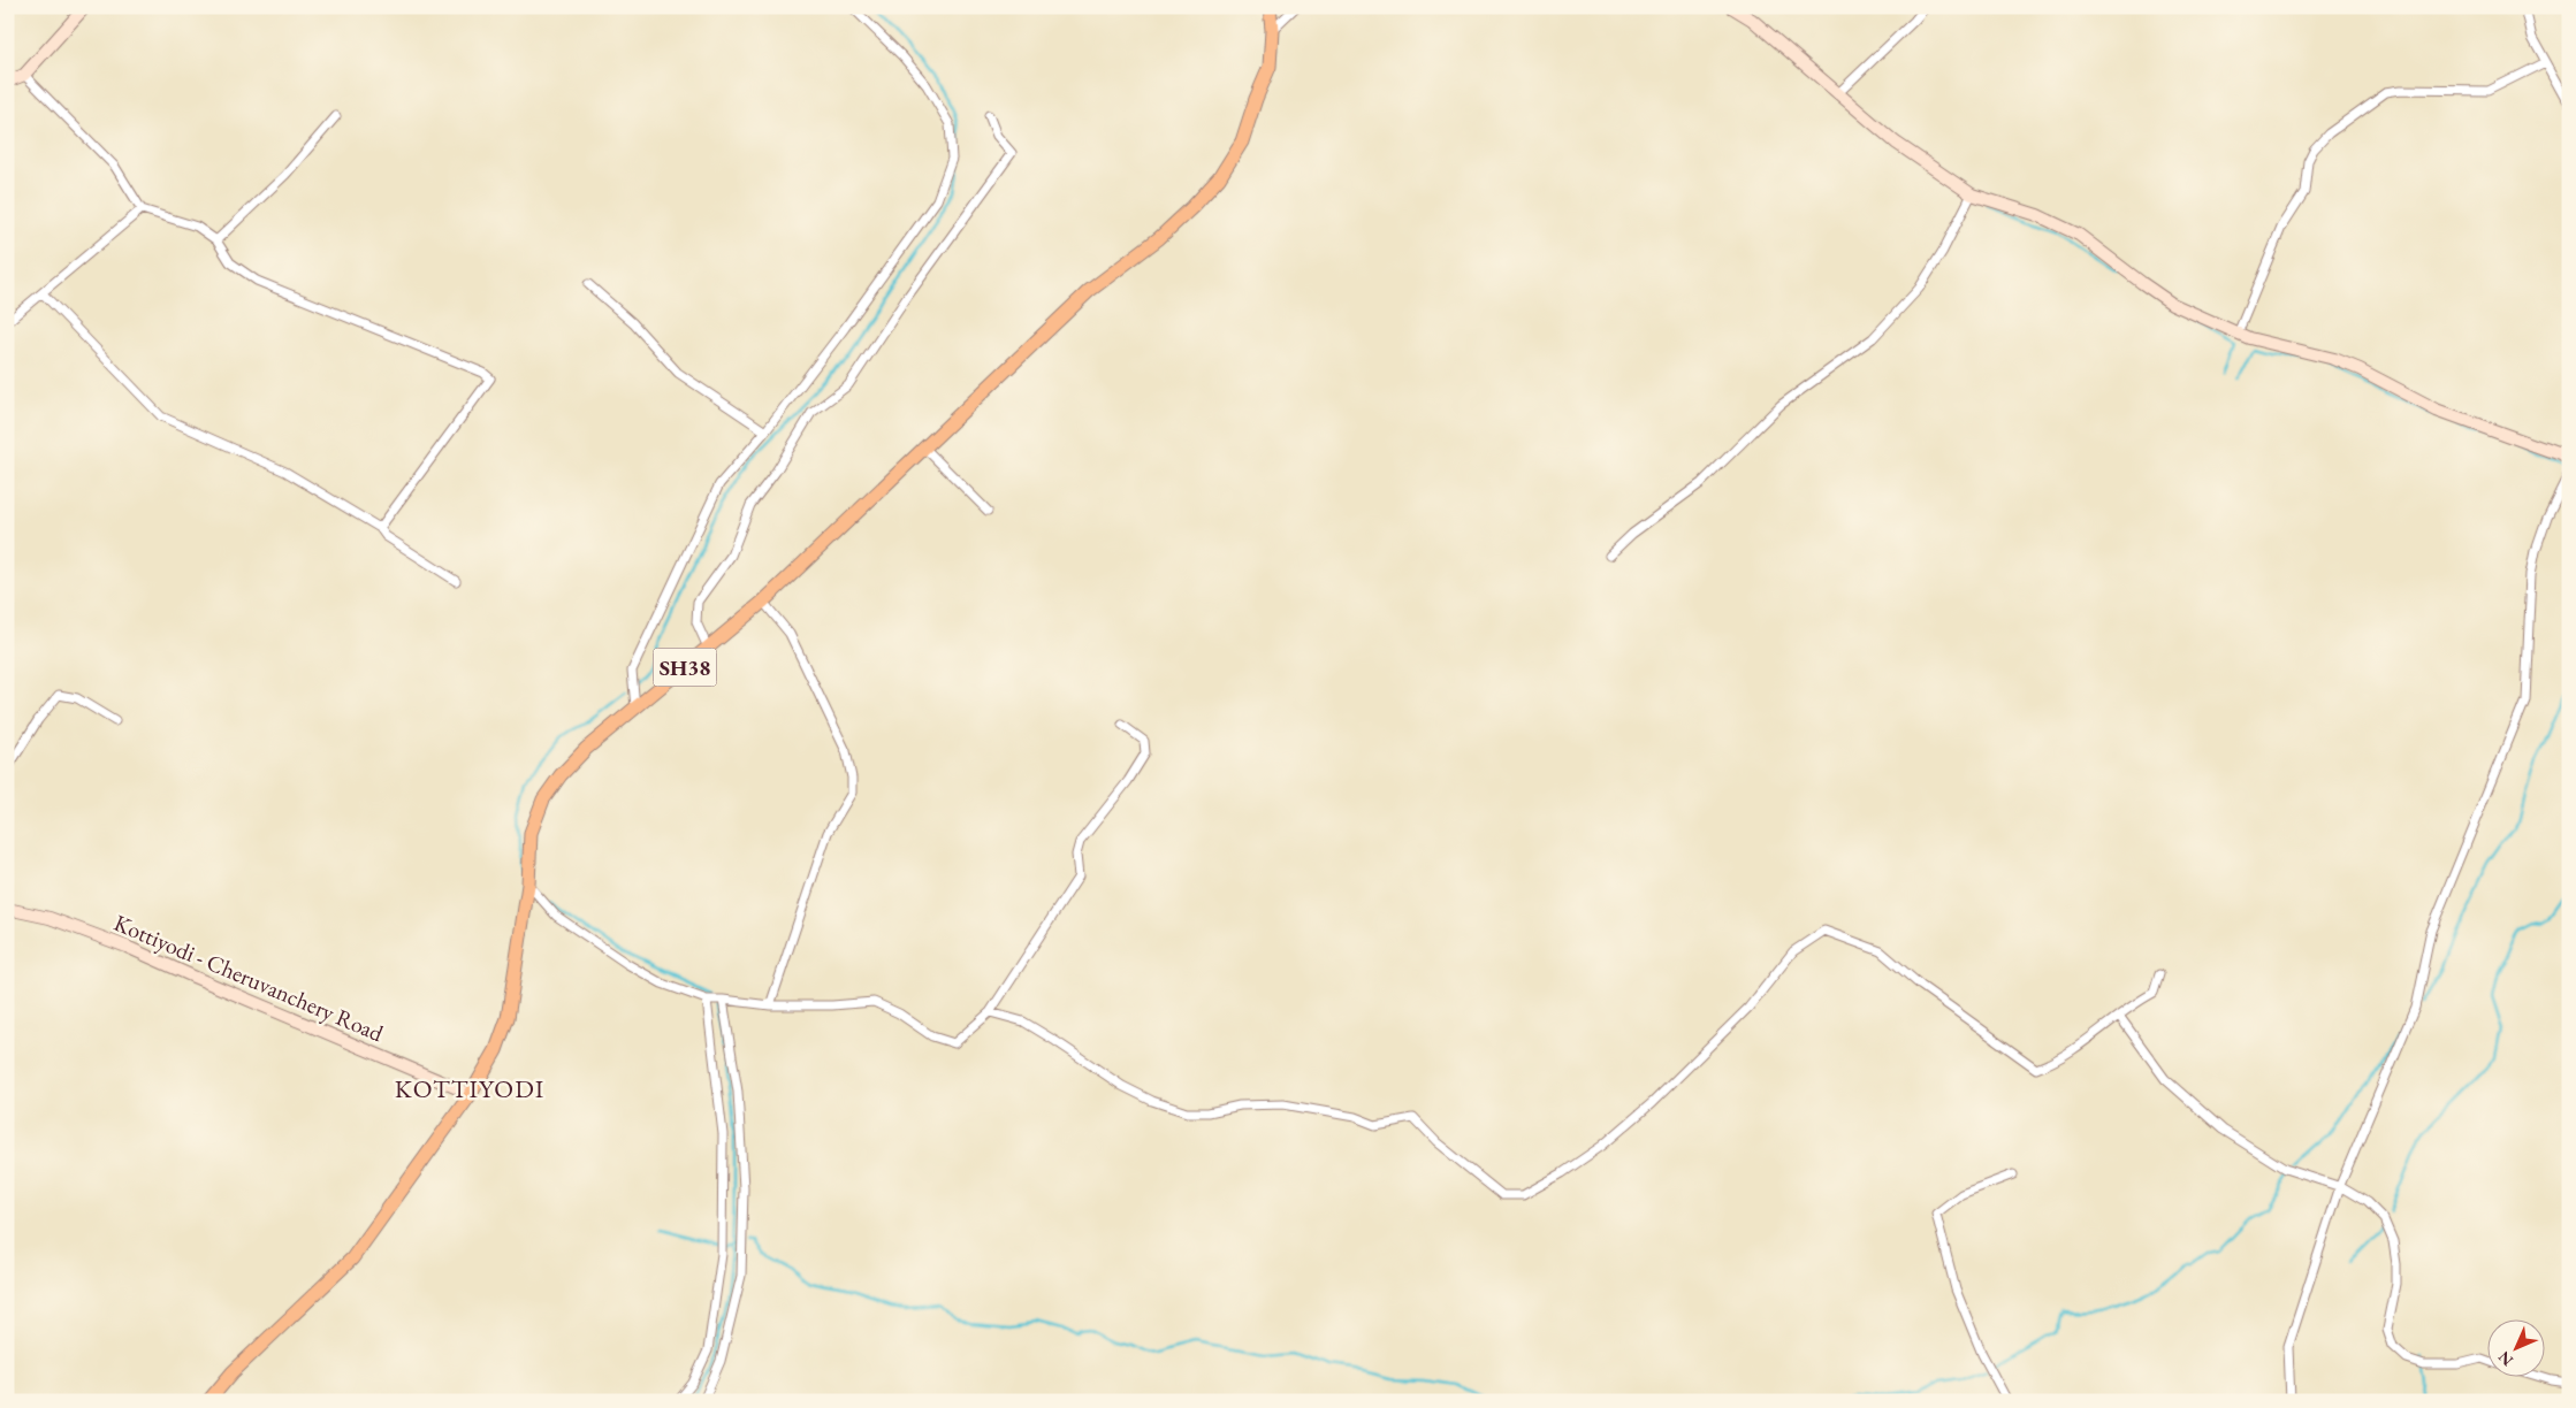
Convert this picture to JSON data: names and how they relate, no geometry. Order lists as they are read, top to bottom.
{
  "streets": {
    "main road": ["SH38", "Kottiyodi - Cheruvanchery Road"]
  },
  "crossings": [
    ["SH38", "Kottiyodi - Cheruvanchery Road"]
  ],
  "districts": ["KOTTIYODI"],
  "north": "bottom left"
}
